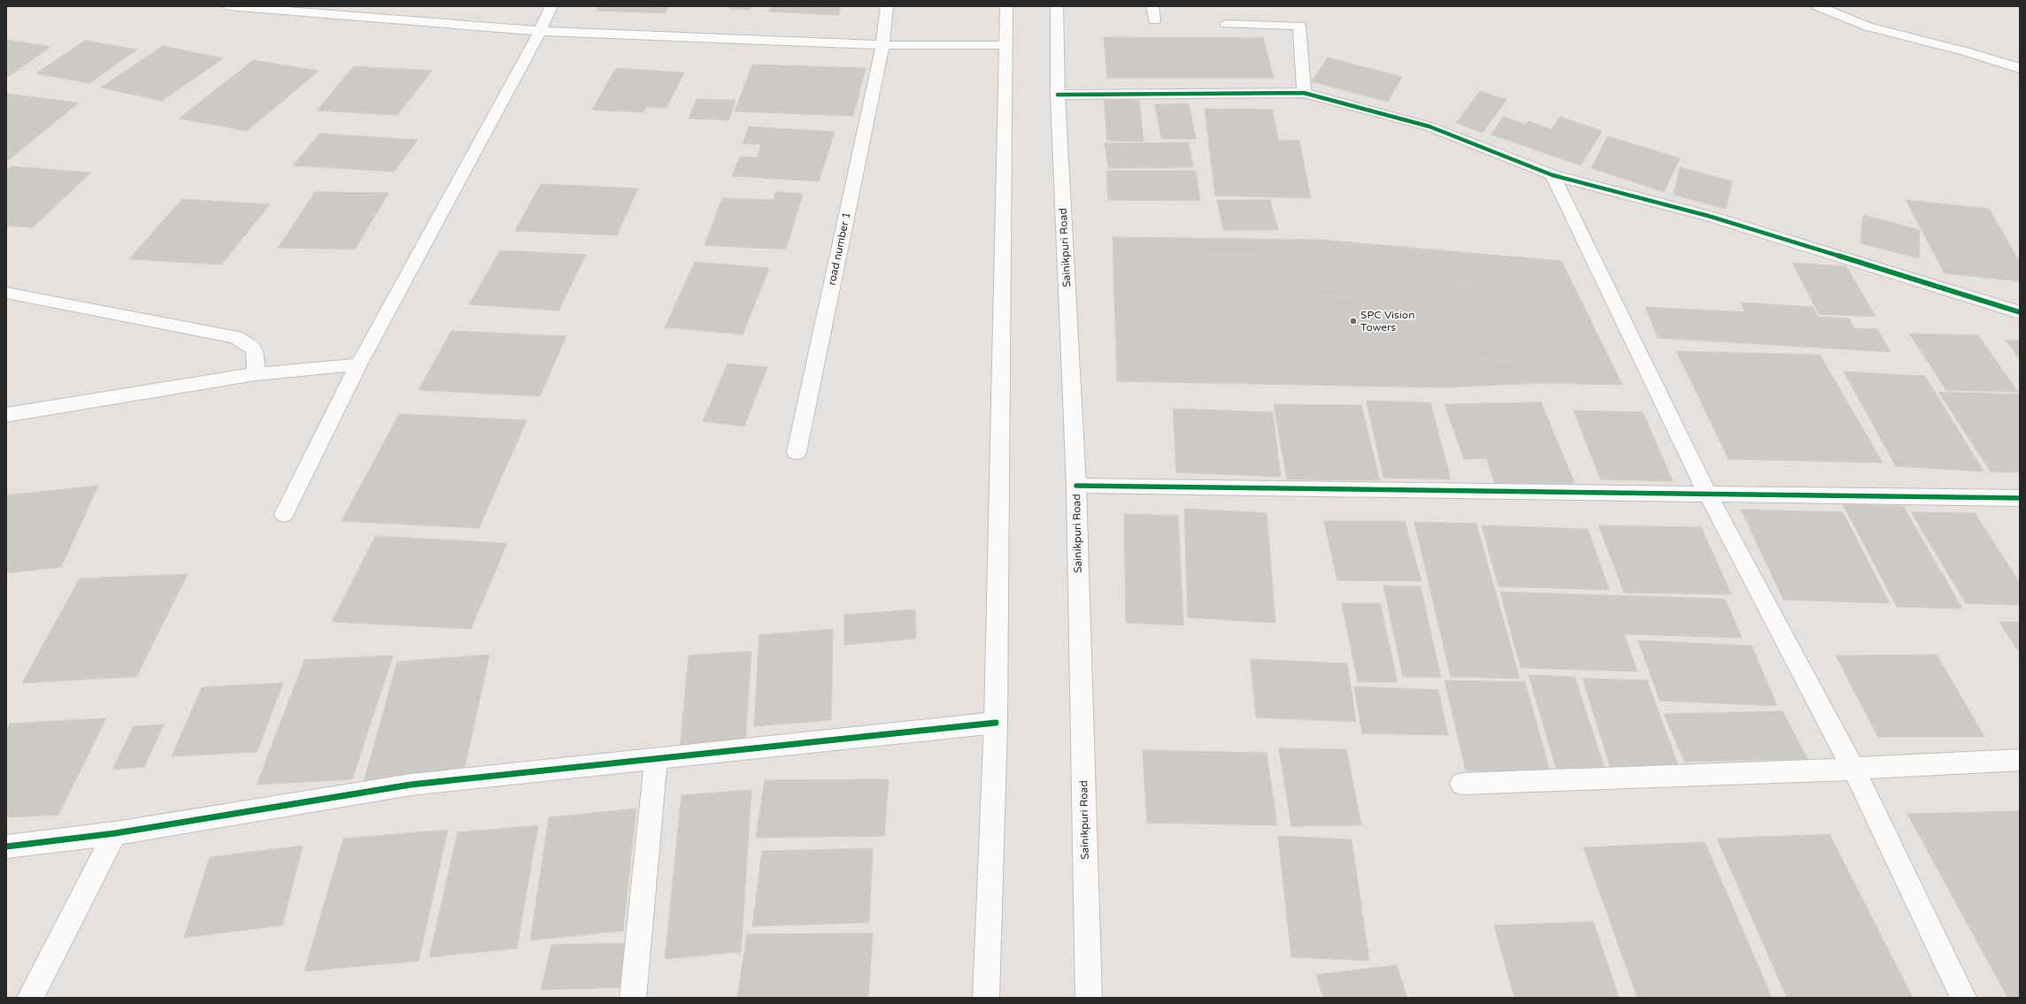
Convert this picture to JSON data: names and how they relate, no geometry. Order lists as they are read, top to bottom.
{
  "streets": {
    "street": ["Sainikpuri Road", "road number 1"]
  },
  "places": ["SPC Vision Towers"]
}
